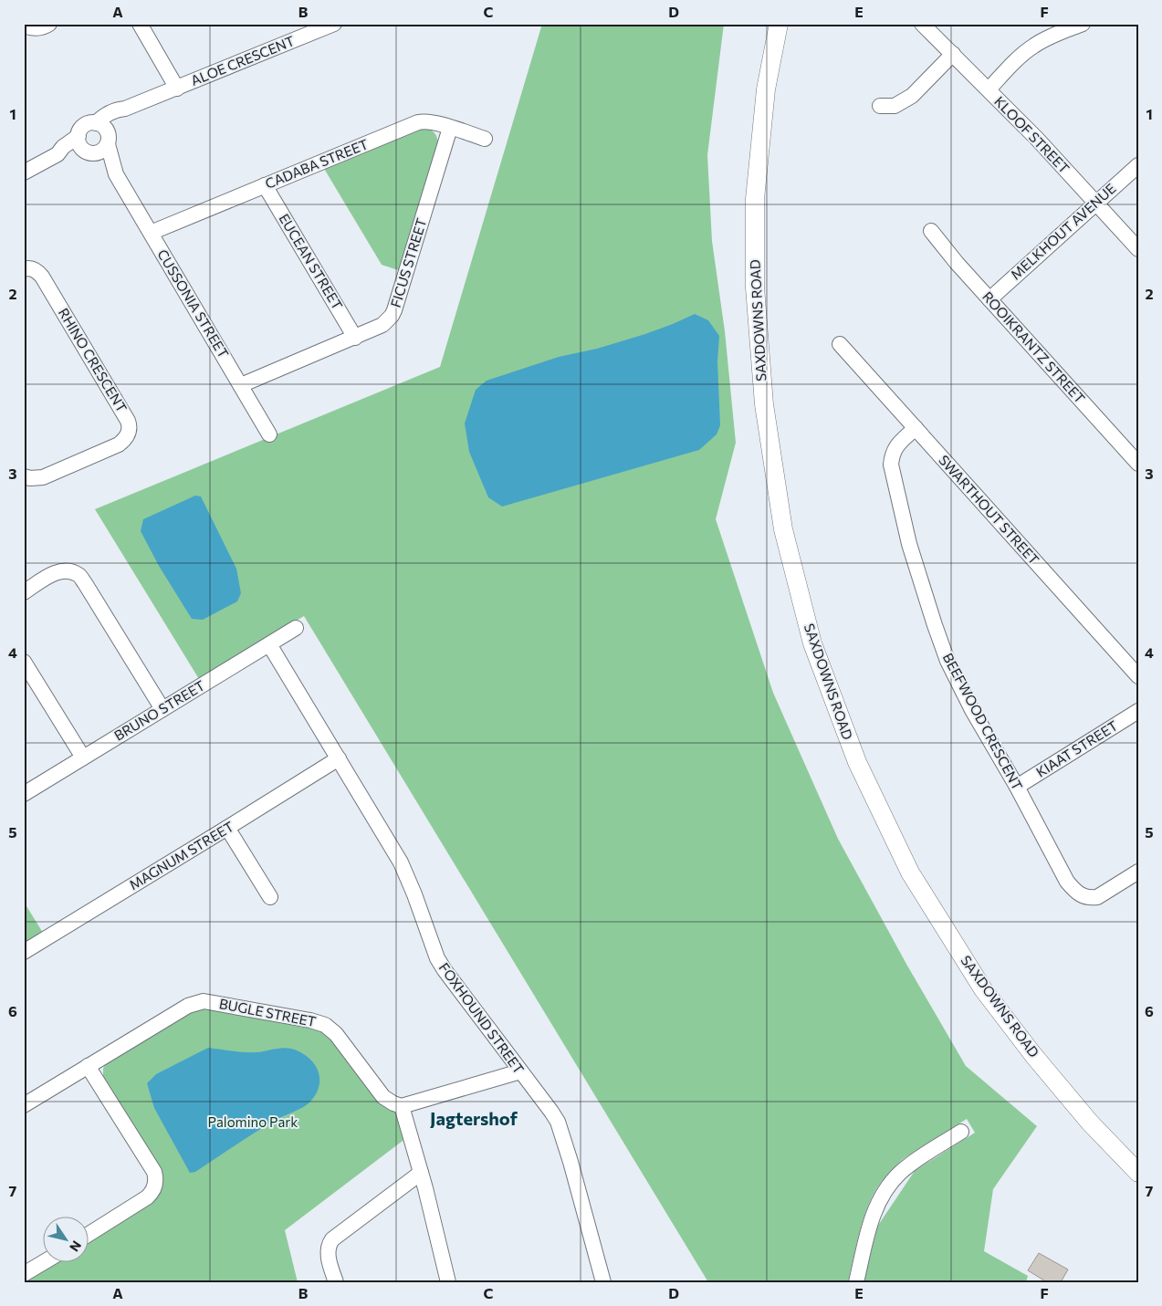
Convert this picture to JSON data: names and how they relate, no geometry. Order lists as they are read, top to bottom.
{
  "streets": {
    "street": [
      "ALOE CRESCENT",
      "KLOOF STREET",
      "CADABA STREET",
      "MELKHOUT AVENUE",
      "EUCEAN STREET",
      "FICUS STREET",
      "CUSSONIA STREET",
      "SAXDOWNS ROAD",
      "ROOIKRANTZ STREET",
      "RHINO CRESCENT",
      "SWARTHOUT STREET",
      "BRUNO STREET",
      "BEEFWOOD CRESCENT",
      "KIAAT STREET",
      "MAGNUM STREET",
      "BUGLE STREET",
      "FOXHOUND STREET"
    ]
  },
  "crossings": [
    ["ALOE CRESCENT", "CUSSONIA STREET"],
    ["KLOOF STREET", "MELKHOUT AVENUE"],
    ["CADABA STREET", "EUCEAN STREET"],
    ["CADABA STREET", "FICUS STREET"],
    ["CADABA STREET", "CUSSONIA STREET"],
    ["MELKHOUT AVENUE", "ROOIKRANTZ STREET"],
    ["EUCEAN STREET", "FICUS STREET"],
    ["FICUS STREET", "CUSSONIA STREET"],
    ["SWARTHOUT STREET", "BEEFWOOD CRESCENT"],
    ["BRUNO STREET", "FOXHOUND STREET"],
    ["BEEFWOOD CRESCENT", "KIAAT STREET"],
    ["MAGNUM STREET", "FOXHOUND STREET"]
  ],
  "districts": ["Jagtershof"],
  "parks": ["Palomino Park"],
  "north": "bottom right",
  "grid": {
    "columns": [
      "A",
      "B",
      "C",
      "D",
      "E",
      "F"
    ],
    "rows": [
      "1",
      "2",
      "3",
      "4",
      "5",
      "6",
      "7"
    ]
  }
}
